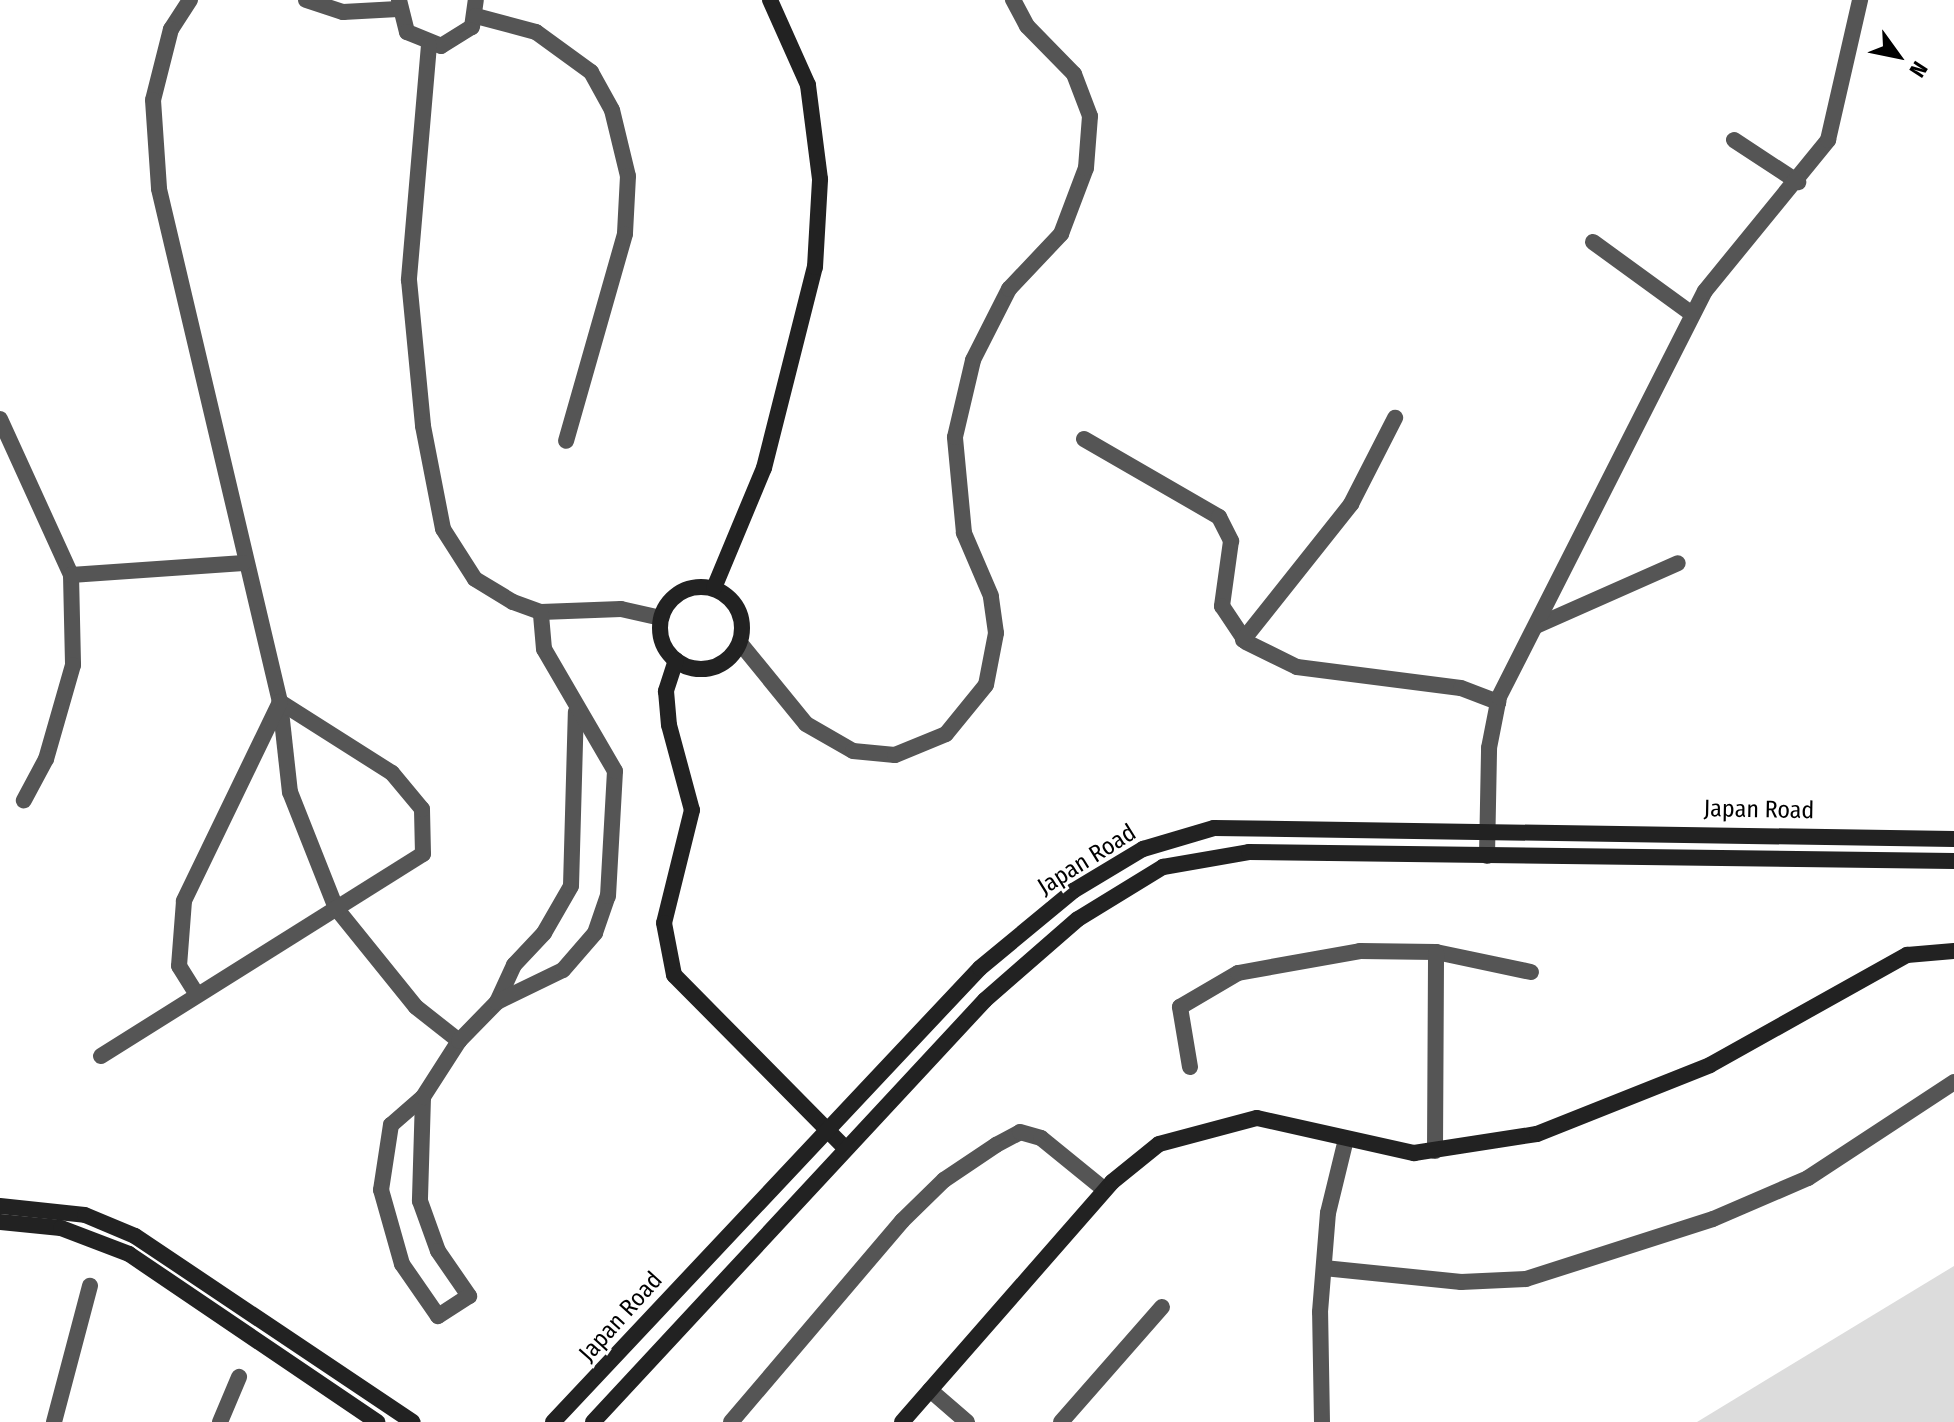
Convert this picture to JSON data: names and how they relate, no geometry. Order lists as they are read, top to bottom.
{
  "streets": {
    "main road": ["Japan Road"]
  },
  "north": "bottom right"
}
